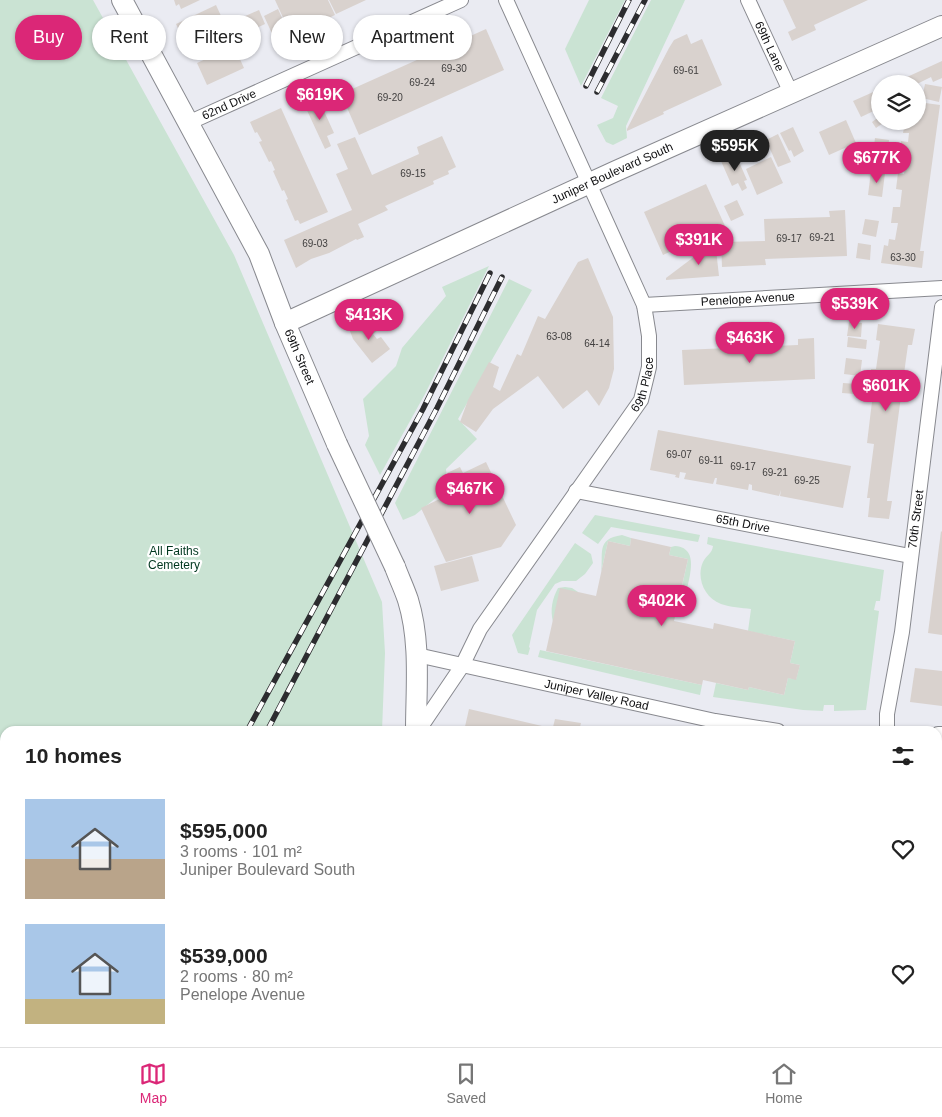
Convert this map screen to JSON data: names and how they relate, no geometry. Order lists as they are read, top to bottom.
{
  "streets": {
    "main road": ["Juniper Boulevard South", "69th Street"],
    "street": [
      "69th Lane",
      "62nd Drive",
      "Penelope Avenue",
      "69th Place",
      "70th Street",
      "65th Drive",
      "Juniper Valley Road"
    ]
  },
  "crossings": [
    ["69th Lane", "Juniper Boulevard South"],
    ["62nd Drive", "69th Street"],
    ["Juniper Boulevard South", "69th Street"],
    ["Juniper Boulevard South", "69th Place"],
    ["Penelope Avenue", "69th Place"],
    ["69th Street", "Juniper Valley Road"],
    ["69th Place", "65th Drive"],
    ["69th Place", "Juniper Valley Road"],
    ["70th Street", "65th Drive"]
  ],
  "parks": ["All Faiths Cemetery"],
  "house_numbers": [
    "69-30",
    "69-61",
    "69-24",
    "69-20",
    "69-15",
    "69-21",
    "69-17",
    "69-03",
    "63-30",
    "63-08",
    "64-14",
    "69-07",
    "69-11",
    "69-17",
    "69-21",
    "69-25"
  ],
  "page": {
    "chip": [
      "Buy",
      "Rent",
      "Filters",
      "New",
      "Apartment"
    ],
    "price": [
      "$619K",
      "$595K",
      "$677K",
      "$391K",
      "$539K",
      "$413K",
      "$463K",
      "$601K",
      "$467K",
      "$402K"
    ],
    "heading": "10 homes",
    "list": [
      {
        "name": "$595,000",
        "note": "3 rooms · 101 m² · Juniper Boulevard South"
      },
      {
        "name": "$539,000",
        "note": "2 rooms · 80 m² · Penelope Avenue"
      }
    ],
    "tabs": ["Map", "Saved", "Home"]
  }
}
